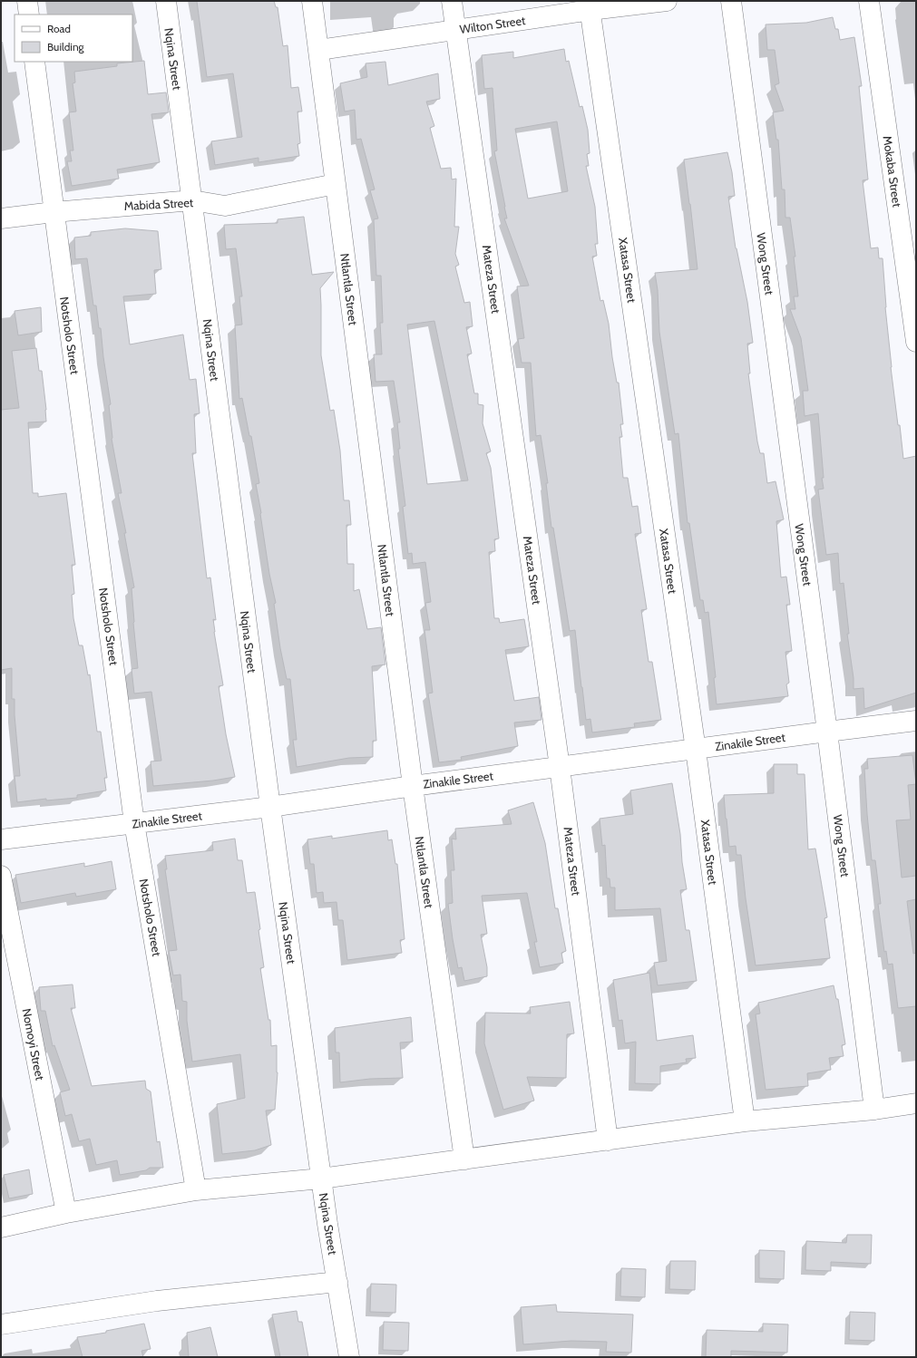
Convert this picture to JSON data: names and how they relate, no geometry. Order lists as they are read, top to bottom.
{
  "streets": {
    "street": [
      "Wilton Street",
      "Nqina Street",
      "Mokaba Street",
      "Mabida Street",
      "Wong Street",
      "Xatasa Street",
      "Mateza Street",
      "Ntlantla Street",
      "Notsholo Street",
      "Zinakile Street",
      "Nomoyi Street"
    ]
  },
  "crossings": [
    ["Wilton Street", "Xatasa Street"],
    ["Wilton Street", "Mateza Street"],
    ["Wilton Street", "Ntlantla Street"],
    ["Nqina Street", "Mabida Street"],
    ["Nqina Street", "Zinakile Street"],
    ["Mabida Street", "Ntlantla Street"],
    ["Mabida Street", "Notsholo Street"],
    ["Wong Street", "Zinakile Street"],
    ["Xatasa Street", "Zinakile Street"],
    ["Mateza Street", "Zinakile Street"],
    ["Ntlantla Street", "Zinakile Street"],
    ["Notsholo Street", "Zinakile Street"]
  ],
  "legend": ["Road", "Building"]
}
